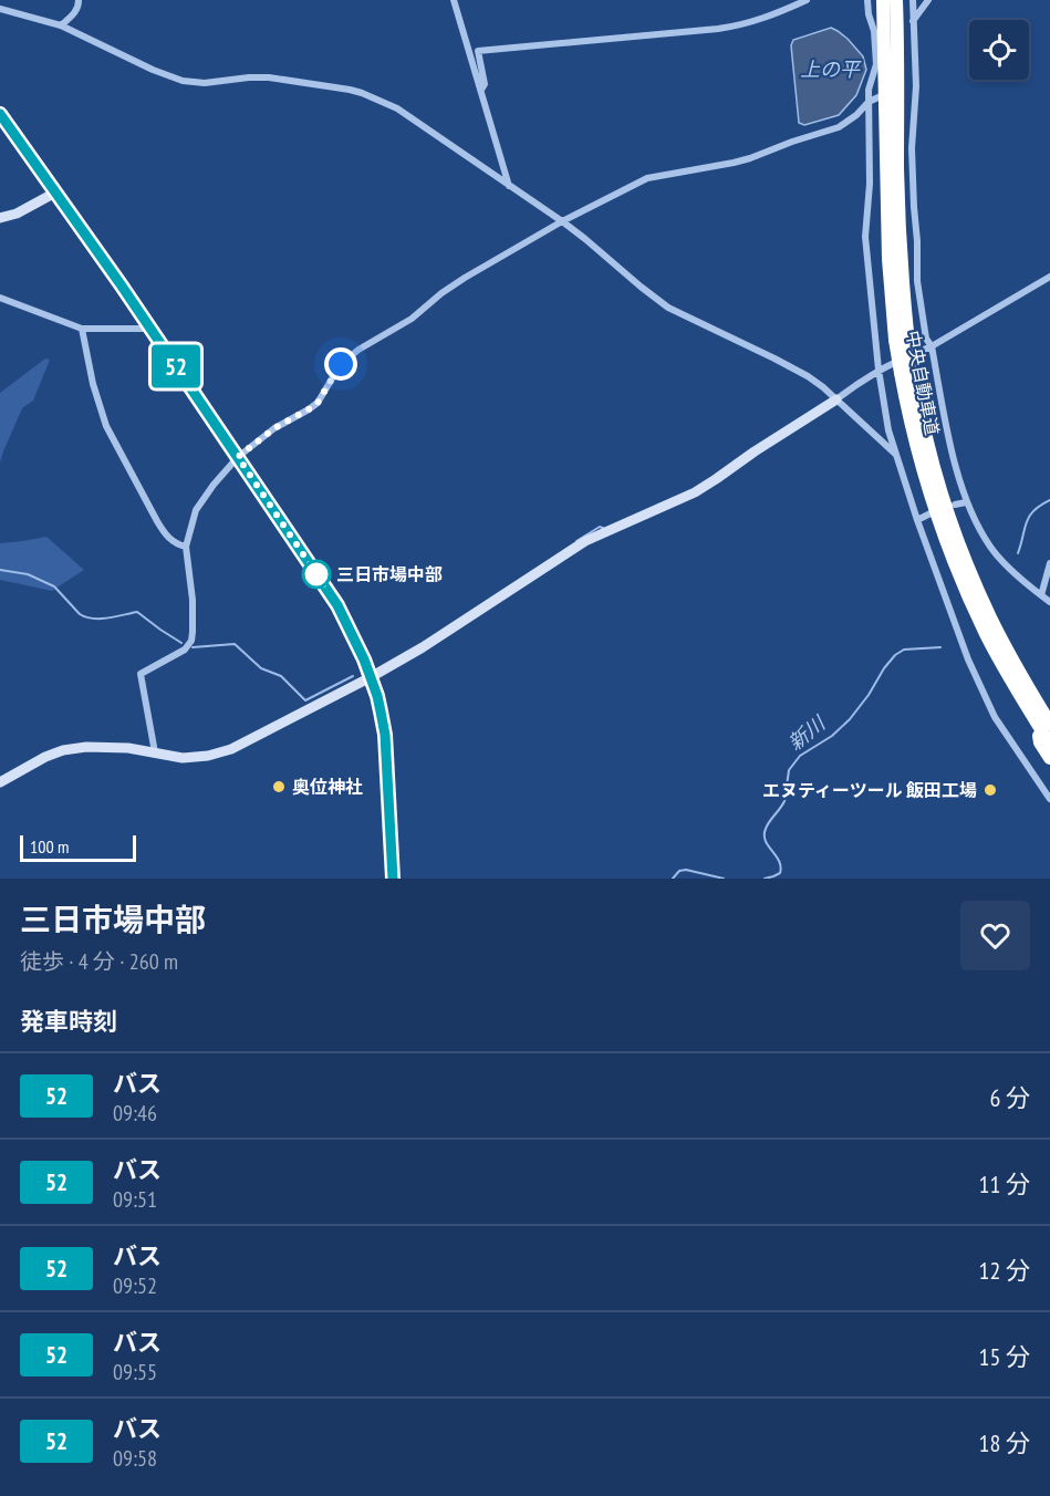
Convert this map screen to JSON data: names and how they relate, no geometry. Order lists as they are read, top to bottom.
{
  "streets": {
    "highway": ["中央自動車道"]
  },
  "water": ["上の平", "新川"],
  "places": ["三日市場中部", "奥位神社", "エヌティーツール 飯田工場"],
  "lines": ["bus line 52"],
  "scale_bar": "100 m",
  "page": {
    "on_map": "52",
    "scale": "100 m",
    "heading": [
      ["三日市場中部", "徒歩 · 4 分 · 260 m"],
      "発車時刻"
    ],
    "list": [
      {
        "mark": "52",
        "name": "バス",
        "note": "09:46",
        "value": "6 分"
      },
      {
        "mark": "52",
        "name": "バス",
        "note": "09:51",
        "value": "11 分"
      },
      {
        "mark": "52",
        "name": "バス",
        "note": "09:52",
        "value": "12 分"
      },
      {
        "mark": "52",
        "name": "バス",
        "note": "09:55",
        "value": "15 分"
      },
      {
        "mark": "52",
        "name": "バス",
        "note": "09:58",
        "value": "18 分"
      }
    ]
  }
}
